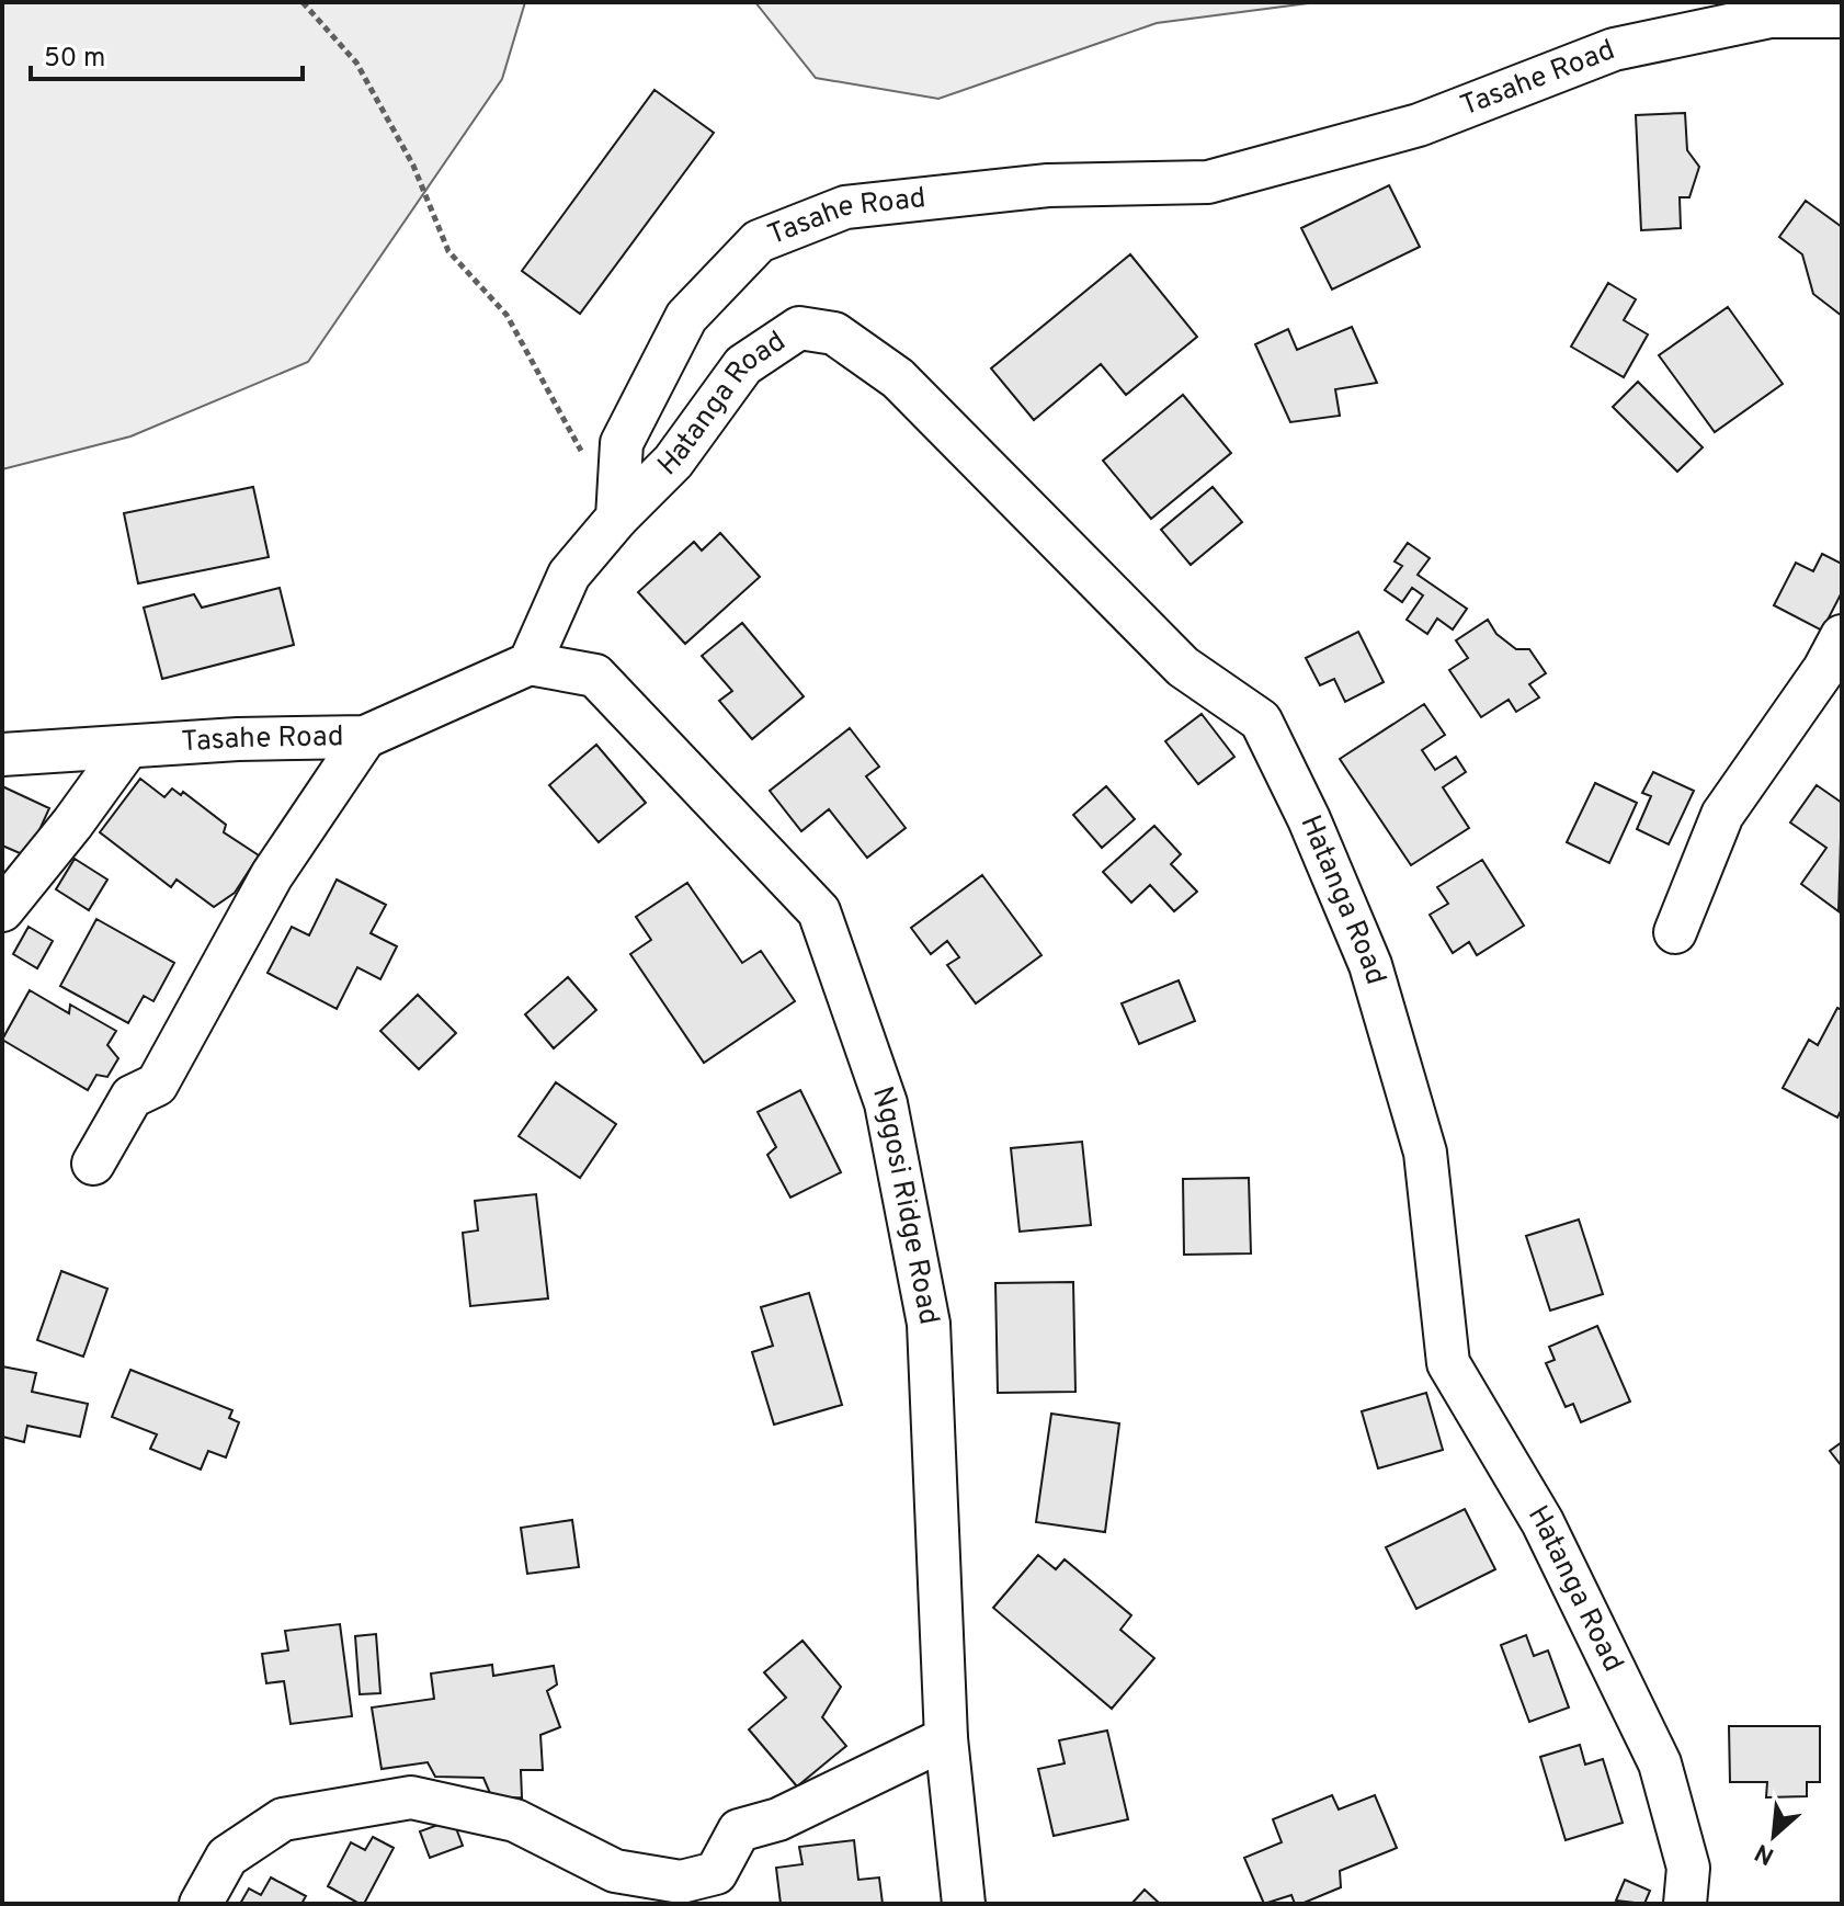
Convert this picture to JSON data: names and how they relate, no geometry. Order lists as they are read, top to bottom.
{
  "streets": {
    "street": ["Tasahe Road", "Hatanga Road", "Nggosi Ridge Road"]
  },
  "crossings": [
    ["Tasahe Road", "Hatanga Road"],
    ["Tasahe Road", "Nggosi Ridge Road"]
  ],
  "scale_bar": "50 m",
  "north": "bottom left"
}
